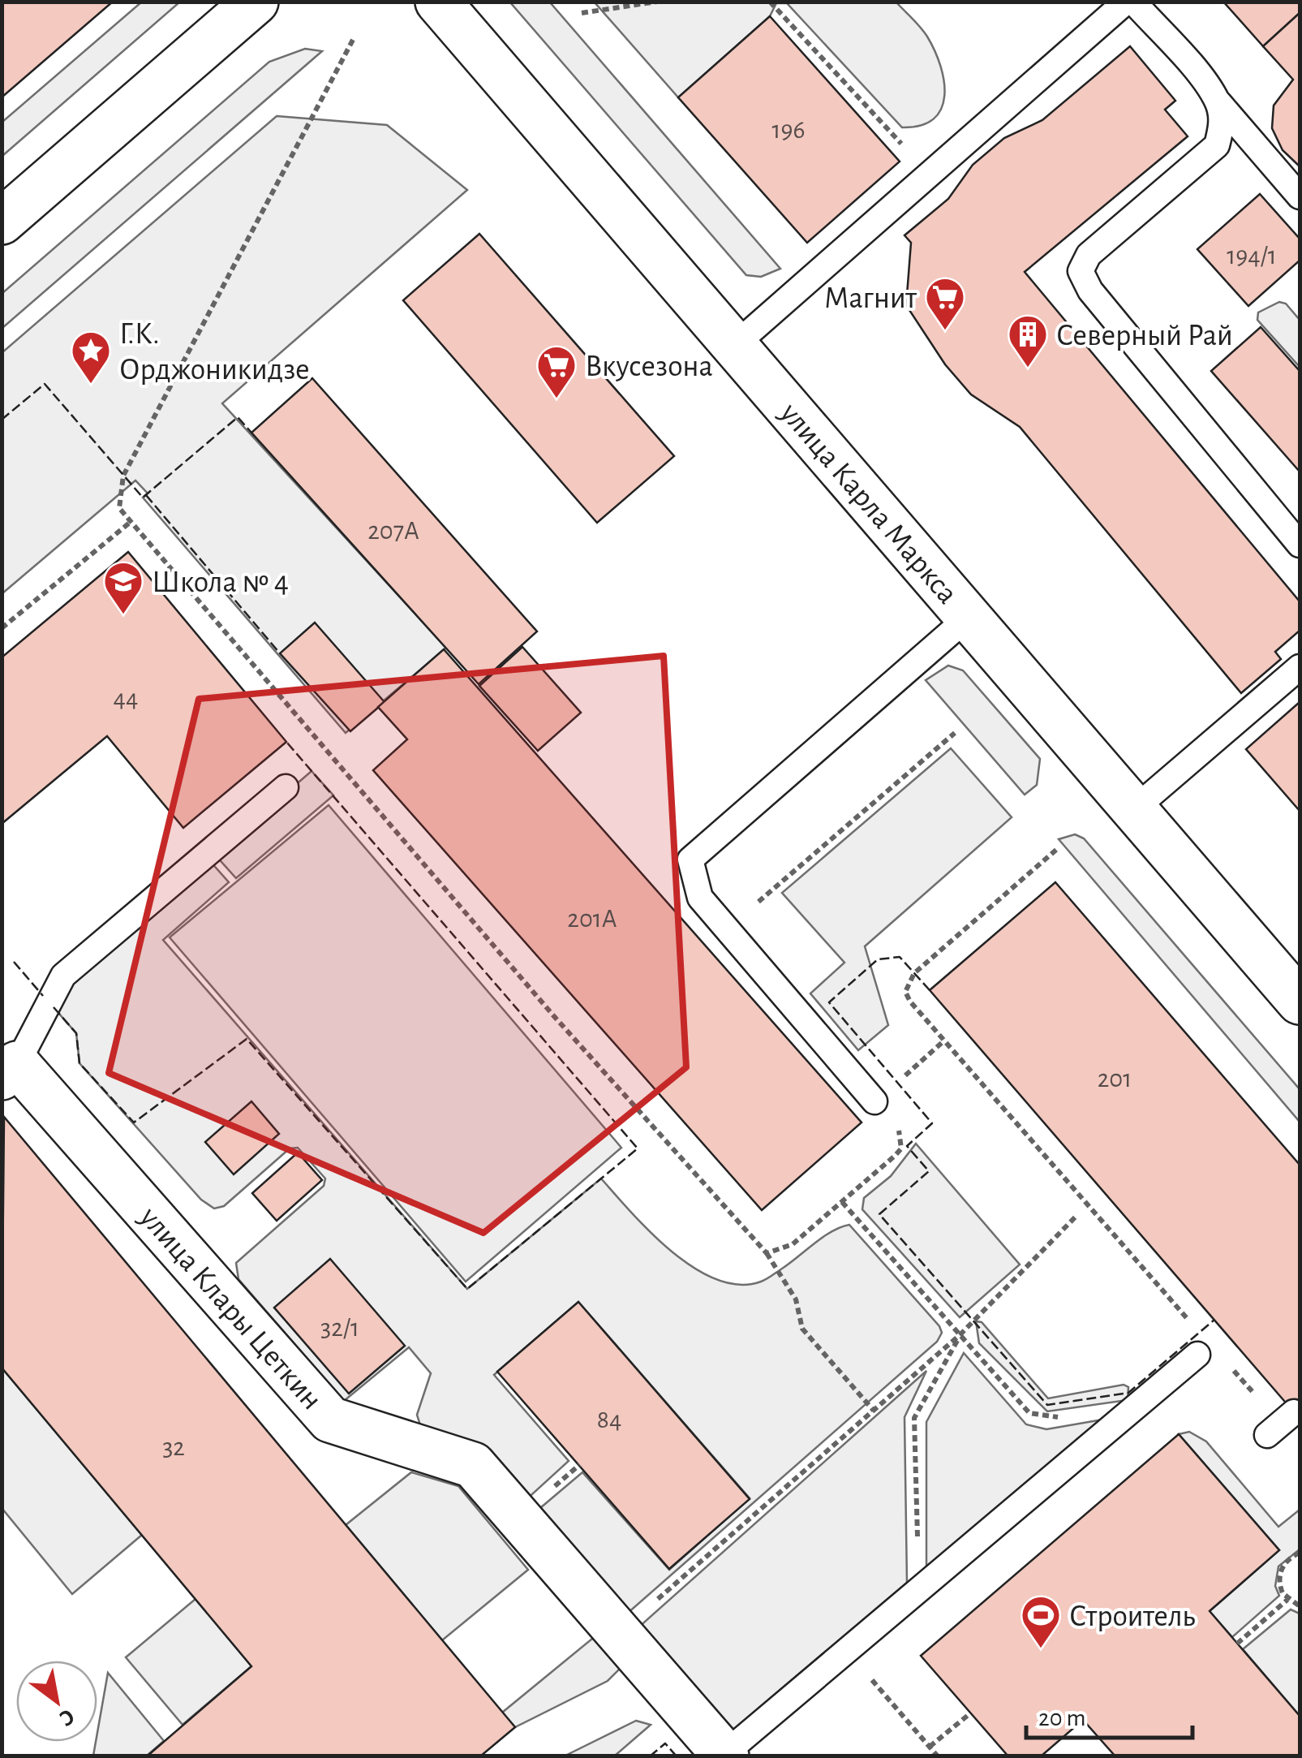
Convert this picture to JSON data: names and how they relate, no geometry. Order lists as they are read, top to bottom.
{
  "streets": {
    "street": ["улица Карла Маркса", "улица Клары Цеткин"]
  },
  "places": {
    "supermarket": ["Магнит", "Вкусезона"],
    "building": ["Северный Рай"],
    "place": ["Г.К. Орджоникидзе"],
    "school or university": ["Школа № 4"],
    "sports": ["Строитель"]
  },
  "house_numbers": [
    "196",
    "194/1",
    "207А",
    "44",
    "201А",
    "201",
    "32/1",
    "84",
    "32"
  ],
  "scale_bar": "20 m",
  "north": "bottom right"
}
